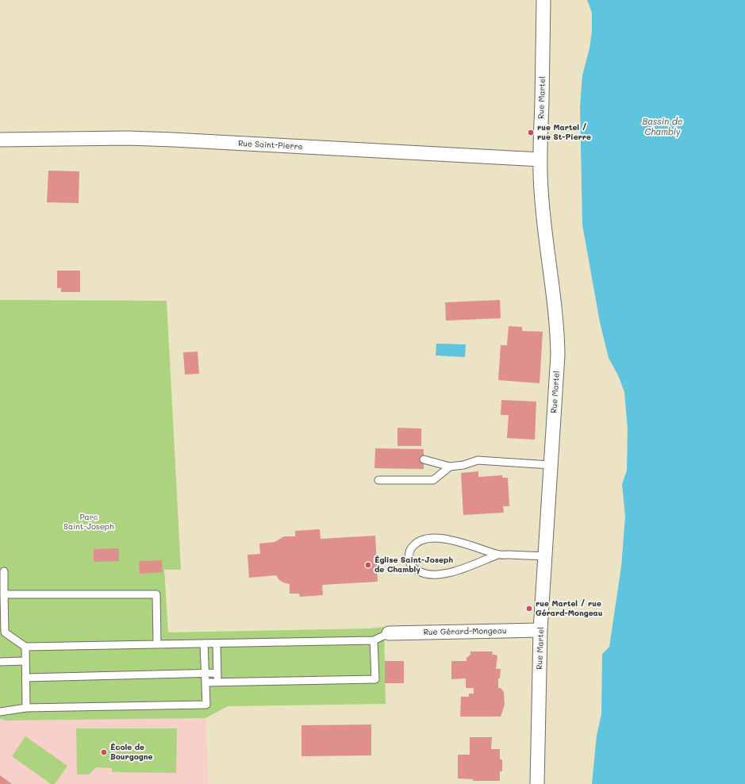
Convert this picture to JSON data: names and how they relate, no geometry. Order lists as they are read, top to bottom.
{
  "streets": {
    "street": ["Rue Martel", "Rue Saint-Pierre", "Rue Gérard-Mongeau"]
  },
  "crossings": [
    ["Rue Martel", "Rue Saint-Pierre"],
    ["Rue Martel", "Rue Gérard-Mongeau"]
  ],
  "water": ["Bassin de Chambly"],
  "parks": ["Parc Saint-Joseph"],
  "places": [
    "rue Martel / rue St-Pierre",
    "Église Saint-Joseph de Chambly",
    "rue Martel / rue Gérard-Mongeau",
    "École de Bourgogne"
  ]
}
